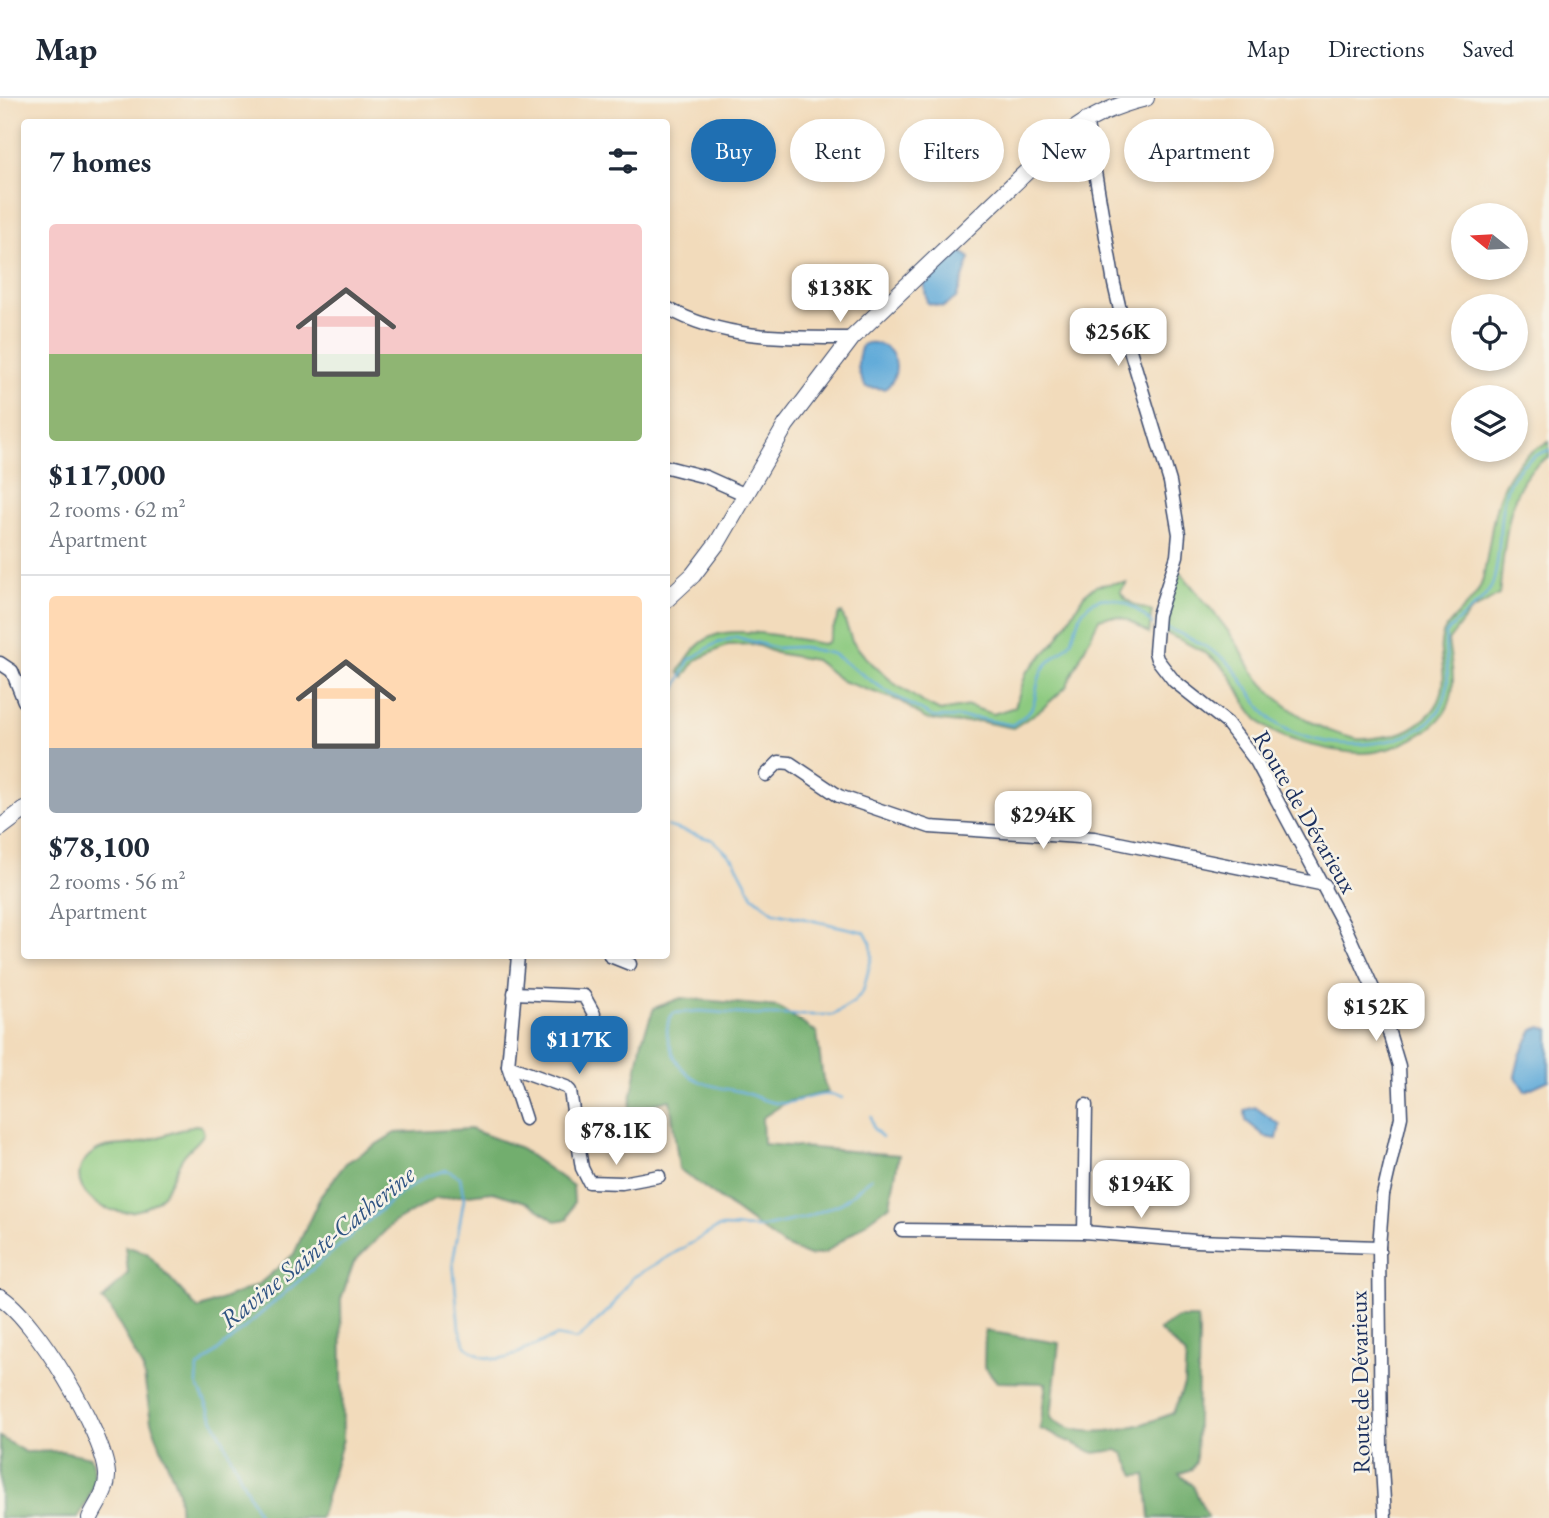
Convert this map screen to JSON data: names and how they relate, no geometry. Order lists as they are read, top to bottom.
{
  "streets": {
    "street": ["Route de Dévarieux"]
  },
  "water": ["Ravine Sainte-Catherine"],
  "north": "left",
  "page": {
    "header": "Map",
    "nav": ["Map", "Directions", "Saved"],
    "chip": [
      "Buy",
      "Rent",
      "Filters",
      "New",
      "Apartment"
    ],
    "heading": "7 homes",
    "list": [
      {
        "name": "$117,000",
        "note": "2 rooms · 62 m² · Apartment"
      },
      {
        "name": "$78,100",
        "note": "2 rooms · 56 m² · Apartment"
      }
    ],
    "price": [
      "$138K",
      "$256K",
      "$294K",
      "$152K",
      "$117K",
      "$78.1K",
      "$194K"
    ]
  }
}
